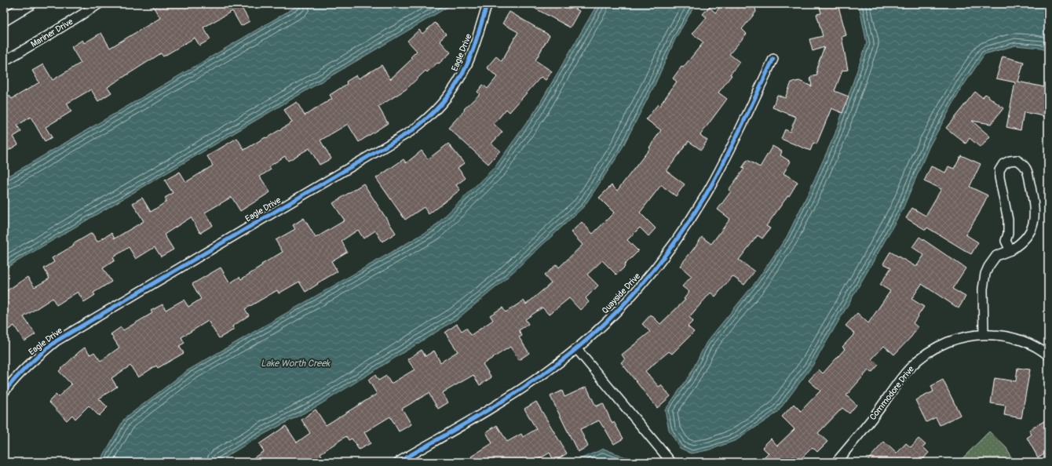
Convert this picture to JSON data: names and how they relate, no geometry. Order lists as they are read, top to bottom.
{
  "streets": {
    "street": [
      "Mariner Drive",
      "Eagle Drive",
      "Quayside Drive",
      "Commodore Drive"
    ]
  },
  "water": ["Lake Worth Creek"]
}
